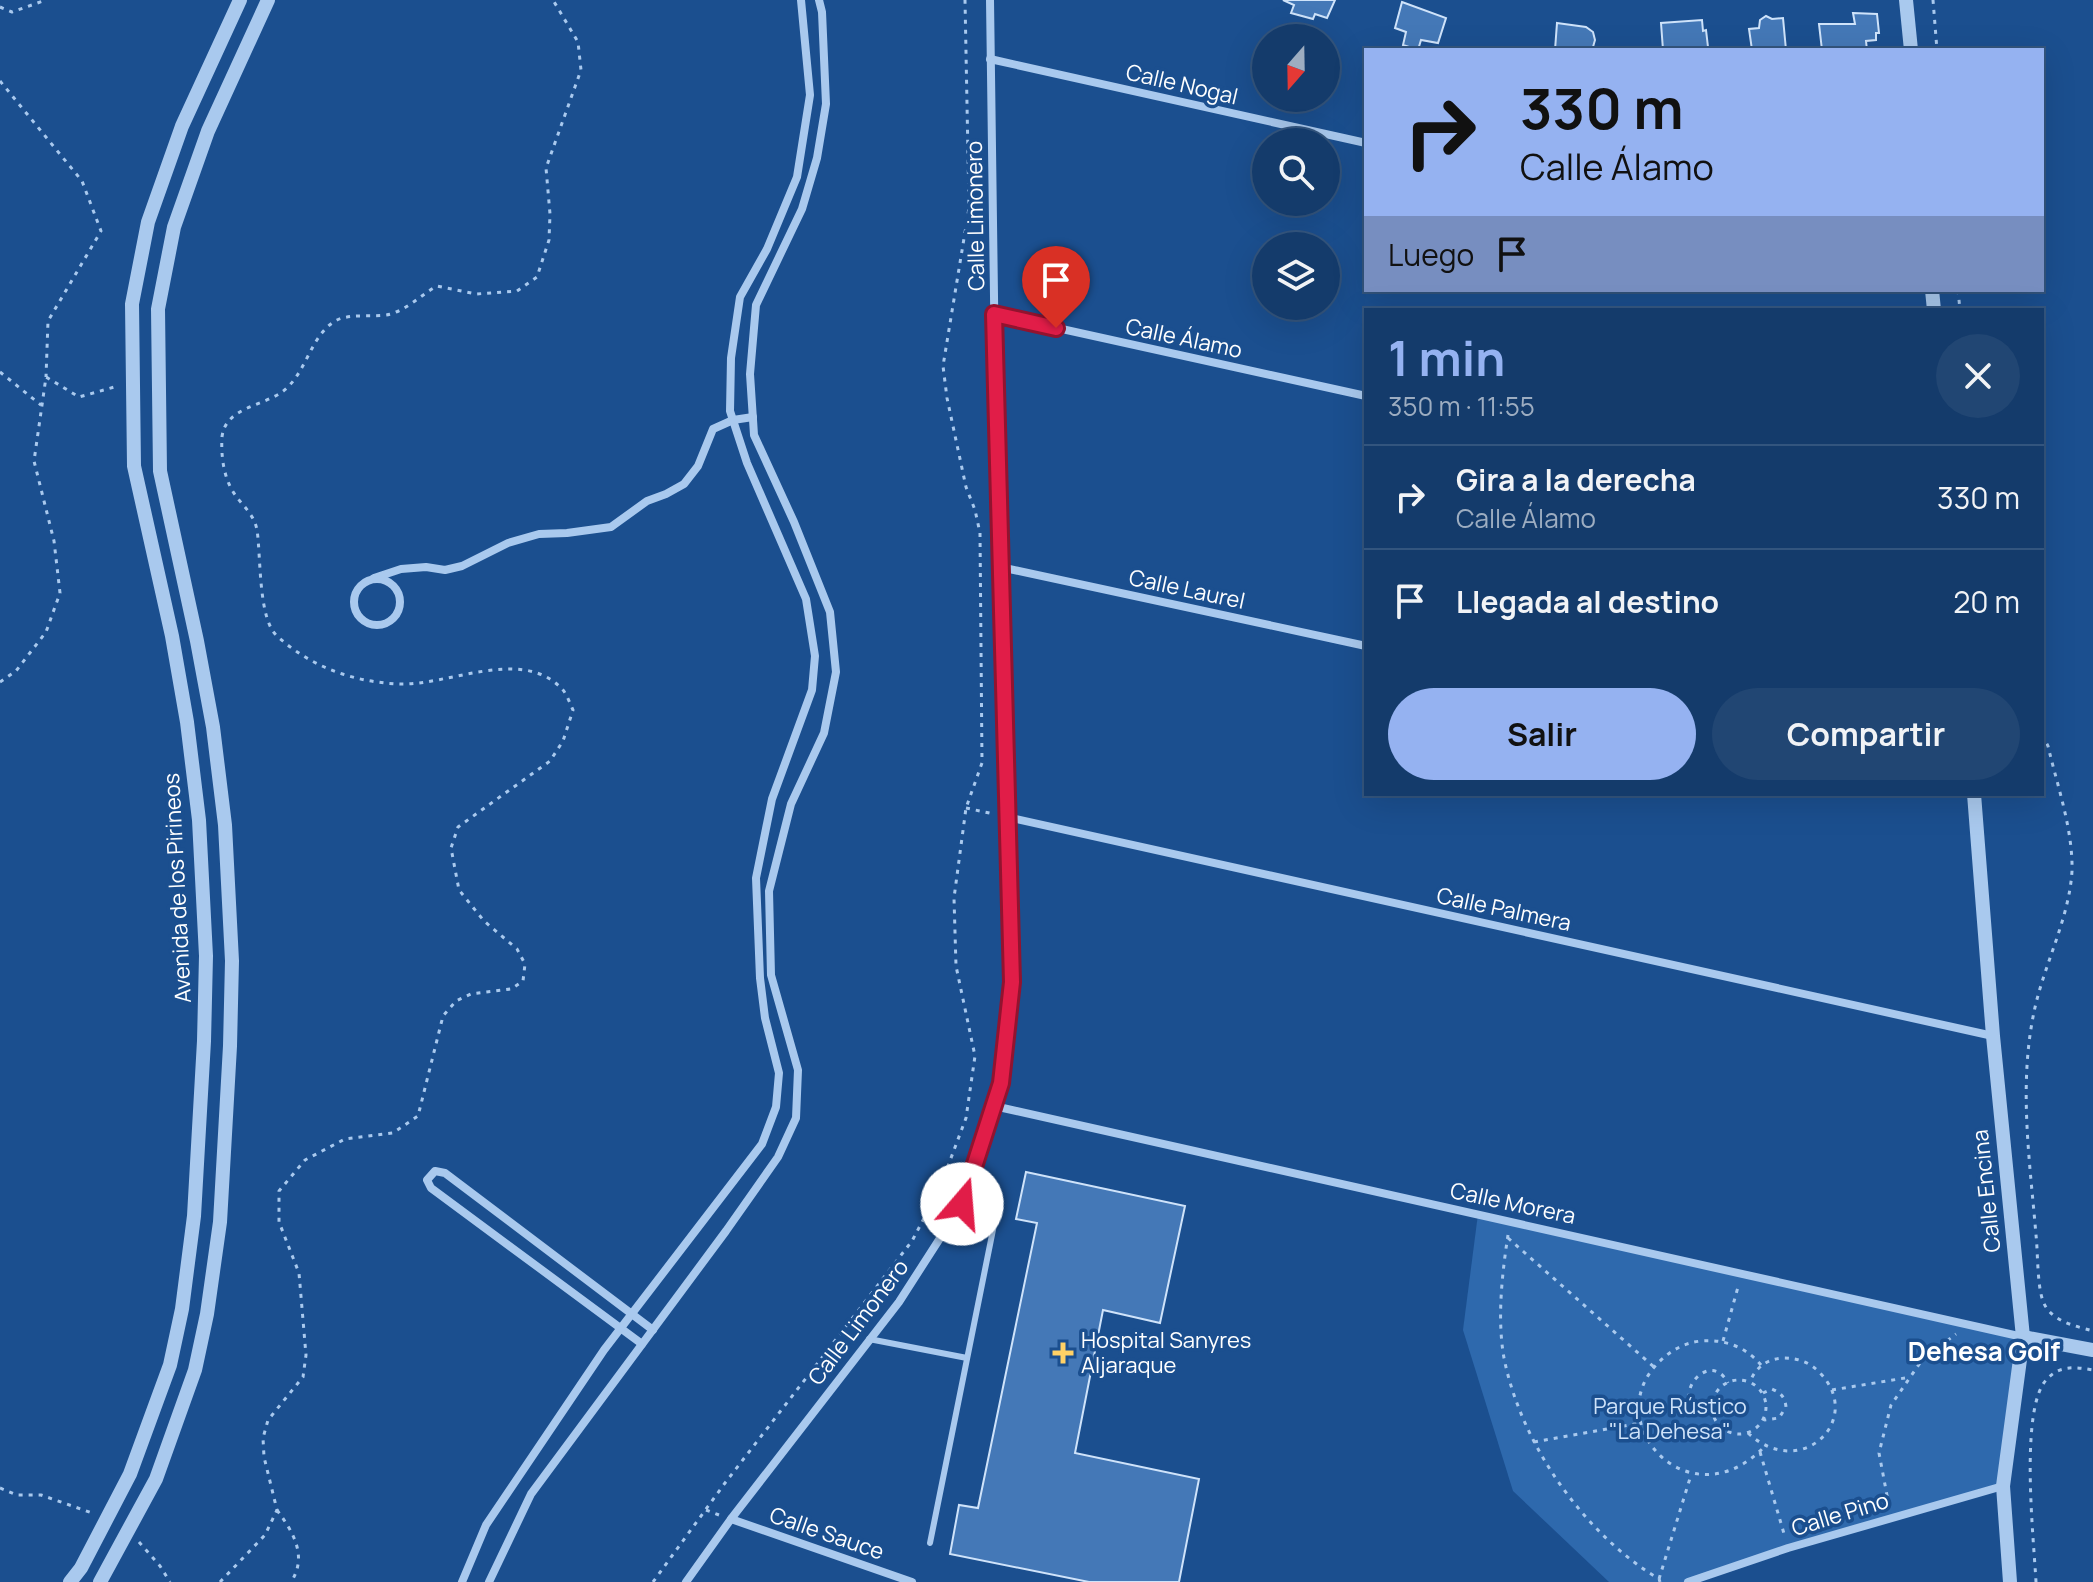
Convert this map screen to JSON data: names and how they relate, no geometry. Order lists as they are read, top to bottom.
{
  "streets": {
    "street": [
      "Calle Nogal",
      "Calle Limonero",
      "Calle Álamo",
      "Calle Laurel",
      "Avenida de los Pirineos",
      "Calle Palmera",
      "Calle Encina",
      "Calle Morera",
      "Calle Pino",
      "Calle Sauce"
    ]
  },
  "crossings": [
    ["Calle Nogal", "Calle Limonero"],
    ["Calle Limonero", "Calle Álamo"],
    ["Calle Limonero", "Calle Laurel"],
    ["Calle Limonero", "Calle Palmera"],
    ["Calle Limonero", "Calle Morera"],
    ["Calle Limonero", "Calle Sauce"],
    ["Calle Palmera", "Calle Encina"],
    ["Calle Encina", "Calle Morera"],
    ["Calle Encina", "Calle Pino"]
  ],
  "districts": ["Dehesa Golf"],
  "parks": ["Parque Rústico \"La Dehesa\""],
  "places": {
    "health": ["Hospital Sanyres Aljaraque"]
  },
  "north": "bottom",
  "page": {
    "turn": ["330 m", "Calle Álamo"],
    "then": "Luego",
    "heading": ["1 min", "350 m · 11:55"],
    "list": [
      {
        "name": "Gira a la derecha",
        "note": "Calle Álamo",
        "value": "330 m"
      },
      {
        "name": "Llegada al destino",
        "value": "20 m"
      }
    ],
    "buttons": ["Salir", "Compartir"]
  }
}
